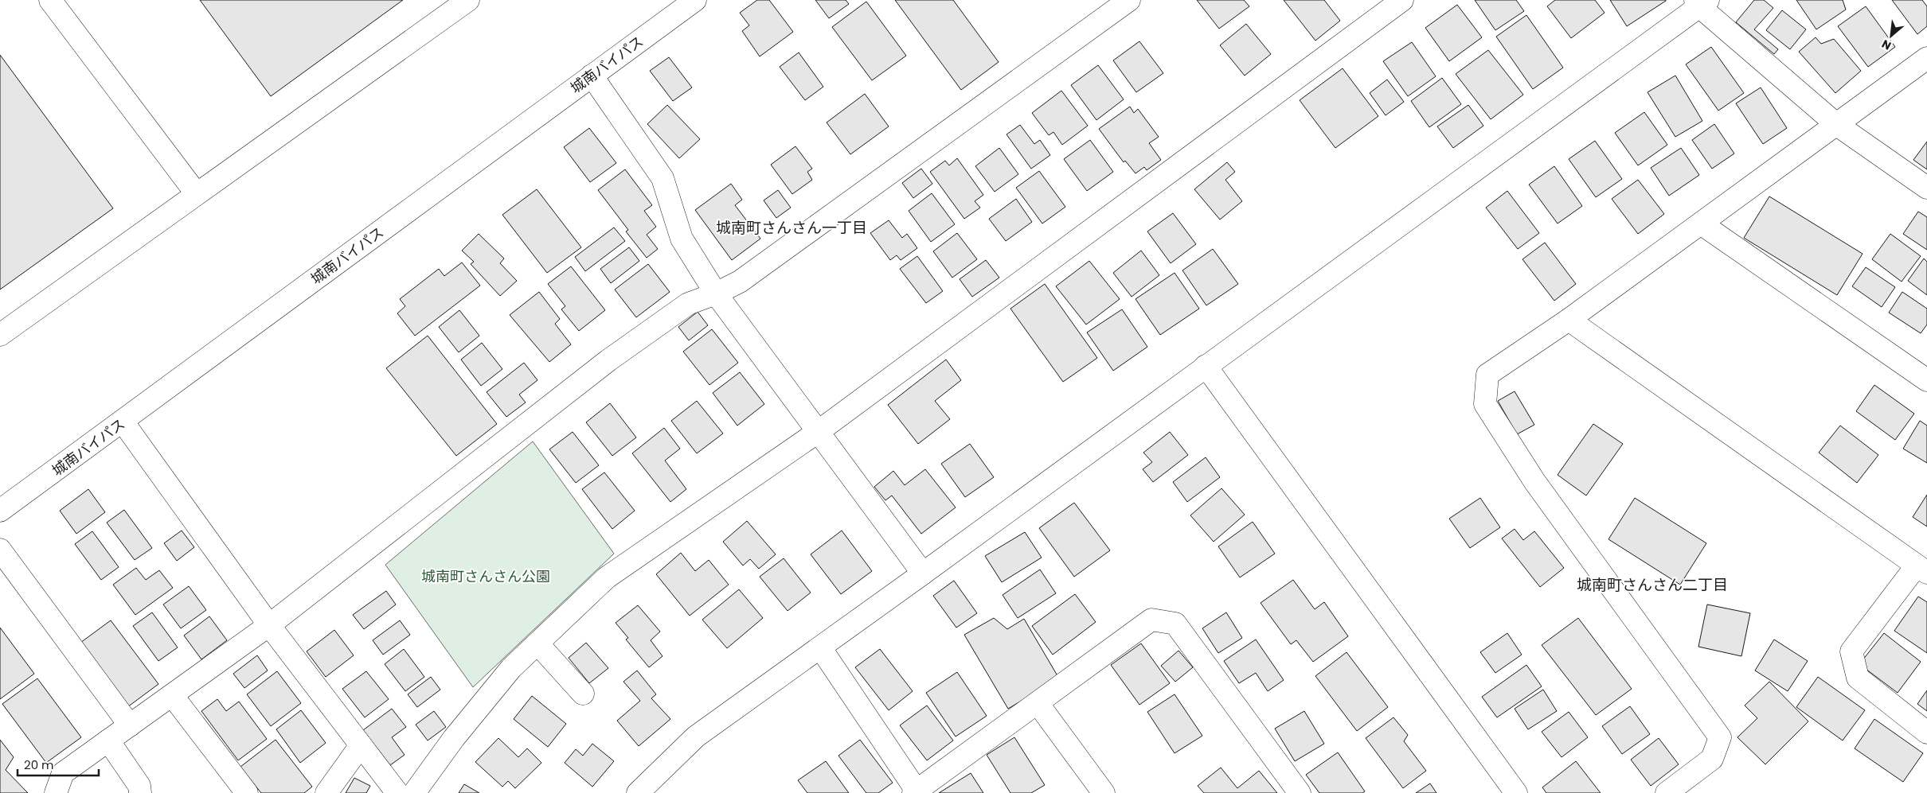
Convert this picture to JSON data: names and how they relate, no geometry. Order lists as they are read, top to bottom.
{
  "streets": {
    "main road": ["城南バイパス"]
  },
  "districts": ["城南町さんさん一丁目", "城南町さんさん二丁目"],
  "parks": ["城南町さんさん公園"],
  "scale_bar": "20 m",
  "north": "bottom left"
}
